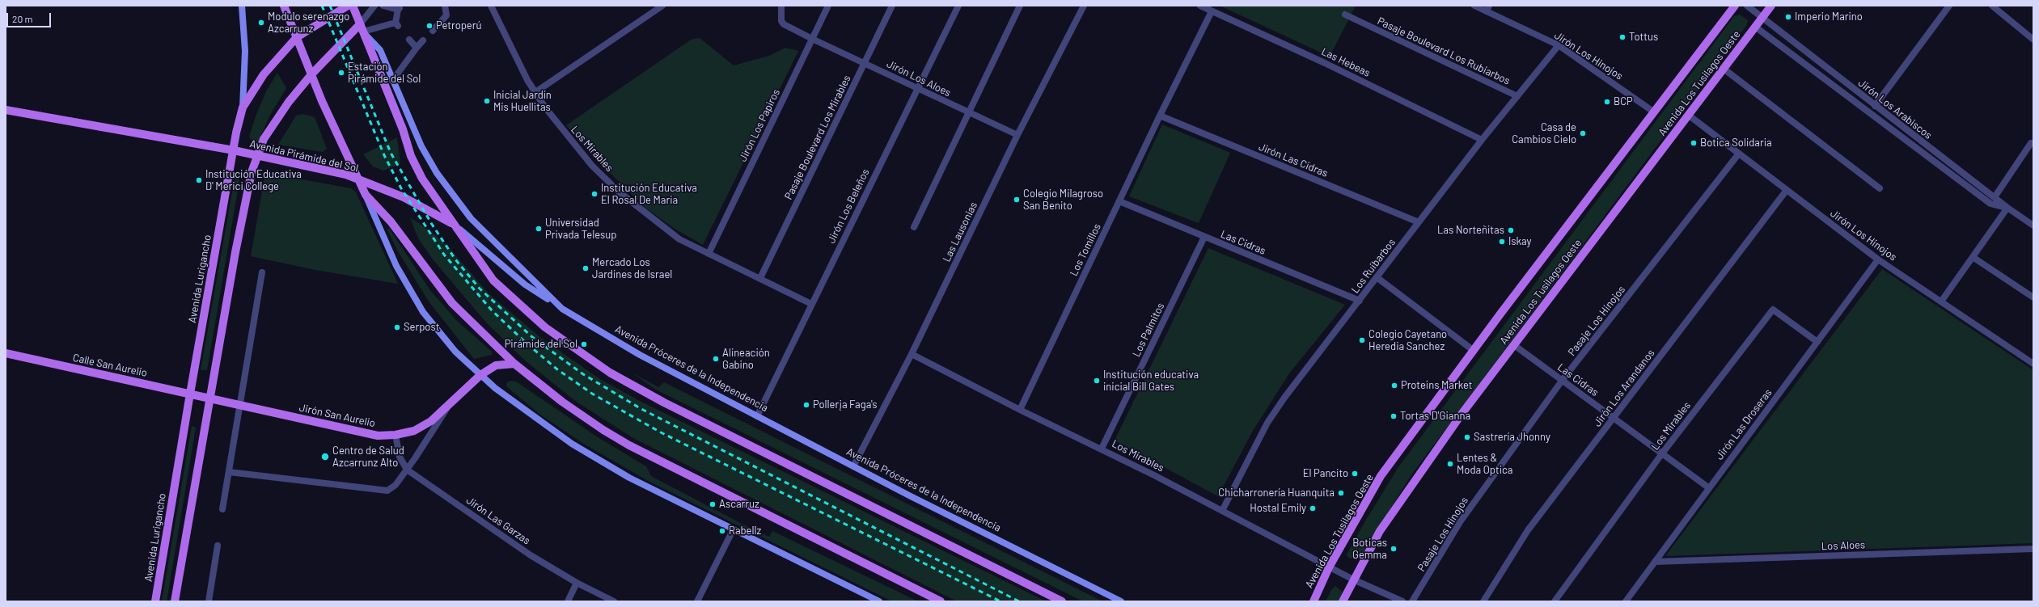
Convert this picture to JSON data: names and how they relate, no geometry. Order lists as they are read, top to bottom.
{
  "streets": {
    "main road": [
      "Avenida Los Tusilagos Oeste",
      "Avenida Pirámide del Sol",
      "Avenida Lurigancho",
      "Calle San Aurelio",
      "Avenida Próceres de la Independencia",
      "Jirón San Aurelio"
    ],
    "street": [
      "Pasaje Boulevard Los Rubiarbos",
      "Jirón Los Hinojos",
      "Las Hebeas",
      "Jirón Los Aloes",
      "Jirón Los Arabiscos",
      "Jirón Los Papiros",
      "Pasaje Boulevard Los Mirables",
      "Los Mirables",
      "Jirón Las Cidras",
      "Jirón Los Beleños",
      "Las Lausonias",
      "Las Cidras",
      "Los Tomillos",
      "Los Ruibarbos",
      "Pasaje Los Hinojos",
      "Los Palmitos",
      "Jirón Los Arandanos",
      "Jirón Las Droseras",
      "Jirón Las Garzas",
      "Los Aloes"
    ]
  },
  "crossings": [
    ["Pasaje Boulevard Los Rubiarbos", "Los Ruibarbos"],
    ["Jirón Los Hinojos", "Avenida Los Tusilagos Oeste"],
    ["Jirón Los Hinojos", "Los Ruibarbos"],
    ["Jirón Los Hinojos", "Pasaje Los Hinojos"],
    ["Jirón Los Hinojos", "Jirón Los Arandanos"],
    ["Jirón Los Hinojos", "Jirón Las Droseras"],
    ["Las Hebeas", "Los Tomillos"],
    ["Las Hebeas", "Los Ruibarbos"],
    ["Jirón Los Aloes", "Jirón Los Papiros"],
    ["Jirón Los Aloes", "Pasaje Boulevard Los Mirables"],
    ["Jirón Los Aloes", "Jirón Los Beleños"],
    ["Jirón Los Aloes", "Las Lausonias"],
    ["Avenida Los Tusilagos Oeste", "Jirón Los Arabiscos"],
    ["Avenida Los Tusilagos Oeste", "Los Mirables"],
    ["Avenida Los Tusilagos Oeste", "Las Cidras"],
    ["Jirón Los Papiros", "Los Mirables"],
    ["Pasaje Boulevard Los Mirables", "Los Mirables"],
    ["Los Mirables", "Jirón Los Beleños"],
    ["Los Mirables", "Las Lausonias"],
    ["Los Mirables", "Las Cidras"],
    ["Los Mirables", "Los Tomillos"],
    ["Los Mirables", "Los Ruibarbos"],
    ["Los Mirables", "Los Palmitos"],
    ["Los Mirables", "Jirón Las Droseras"],
    ["Avenida Pirámide del Sol", "Avenida Lurigancho"],
    ["Avenida Pirámide del Sol", "Avenida Próceres de la Independencia"],
    ["Jirón Las Cidras", "Los Tomillos"],
    ["Jirón Las Cidras", "Los Ruibarbos"],
    ["Jirón Los Beleños", "Avenida Próceres de la Independencia"],
    ["Las Lausonias", "Avenida Próceres de la Independencia"],
    ["Las Cidras", "Los Tomillos"],
    ["Las Cidras", "Los Ruibarbos"],
    ["Las Cidras", "Pasaje Los Hinojos"],
    ["Las Cidras", "Los Palmitos"],
    ["Las Cidras", "Jirón Los Arandanos"],
    ["Las Cidras", "Jirón Las Droseras"],
    ["Avenida Lurigancho", "Calle San Aurelio"],
    ["Calle San Aurelio", "Jirón San Aurelio"],
    ["Jirón San Aurelio", "Jirón Las Garzas"],
    ["Jirón Las Droseras", "Los Aloes"]
  ],
  "places": [
    "Imperio Marino",
    "Modulo serenazgo Azcarrunz",
    "Petroperú",
    "Tottus",
    "Estación Pirámide del Sol",
    "Inicial Jardín Mis Huellitas",
    "BCP",
    "Casa de Cambios Cielo",
    "Botica Solidaria",
    "Institución Educativa D' Merici College",
    "Institución Educativa El Rosal De Maria",
    "Colegio Milagroso San Benito",
    "Universidad Privada Telesup",
    "Las Norteñitas",
    "Iskay",
    "Mercado Los Jardines de Israel",
    "Serpost",
    "Colegio Cayetano Heredia Sanchez",
    "Pirámide del Sol",
    "Alineación Gabino",
    "Institución educativa inicial Bill Gates",
    "Proteins Market",
    "Pollerįa Faga's",
    "Tortas D'Gianna",
    "Sastrería Jhonny",
    "Centro de Salud Azcarrunz Alto",
    "Lentes & Moda Optica",
    "El Pancito",
    "Chicharronería Huanquita",
    "Ascarruz",
    "Hostal Emily",
    "Rabellz",
    "Boticas Gemma"
  ],
  "scale_bar": "20 m"
}
